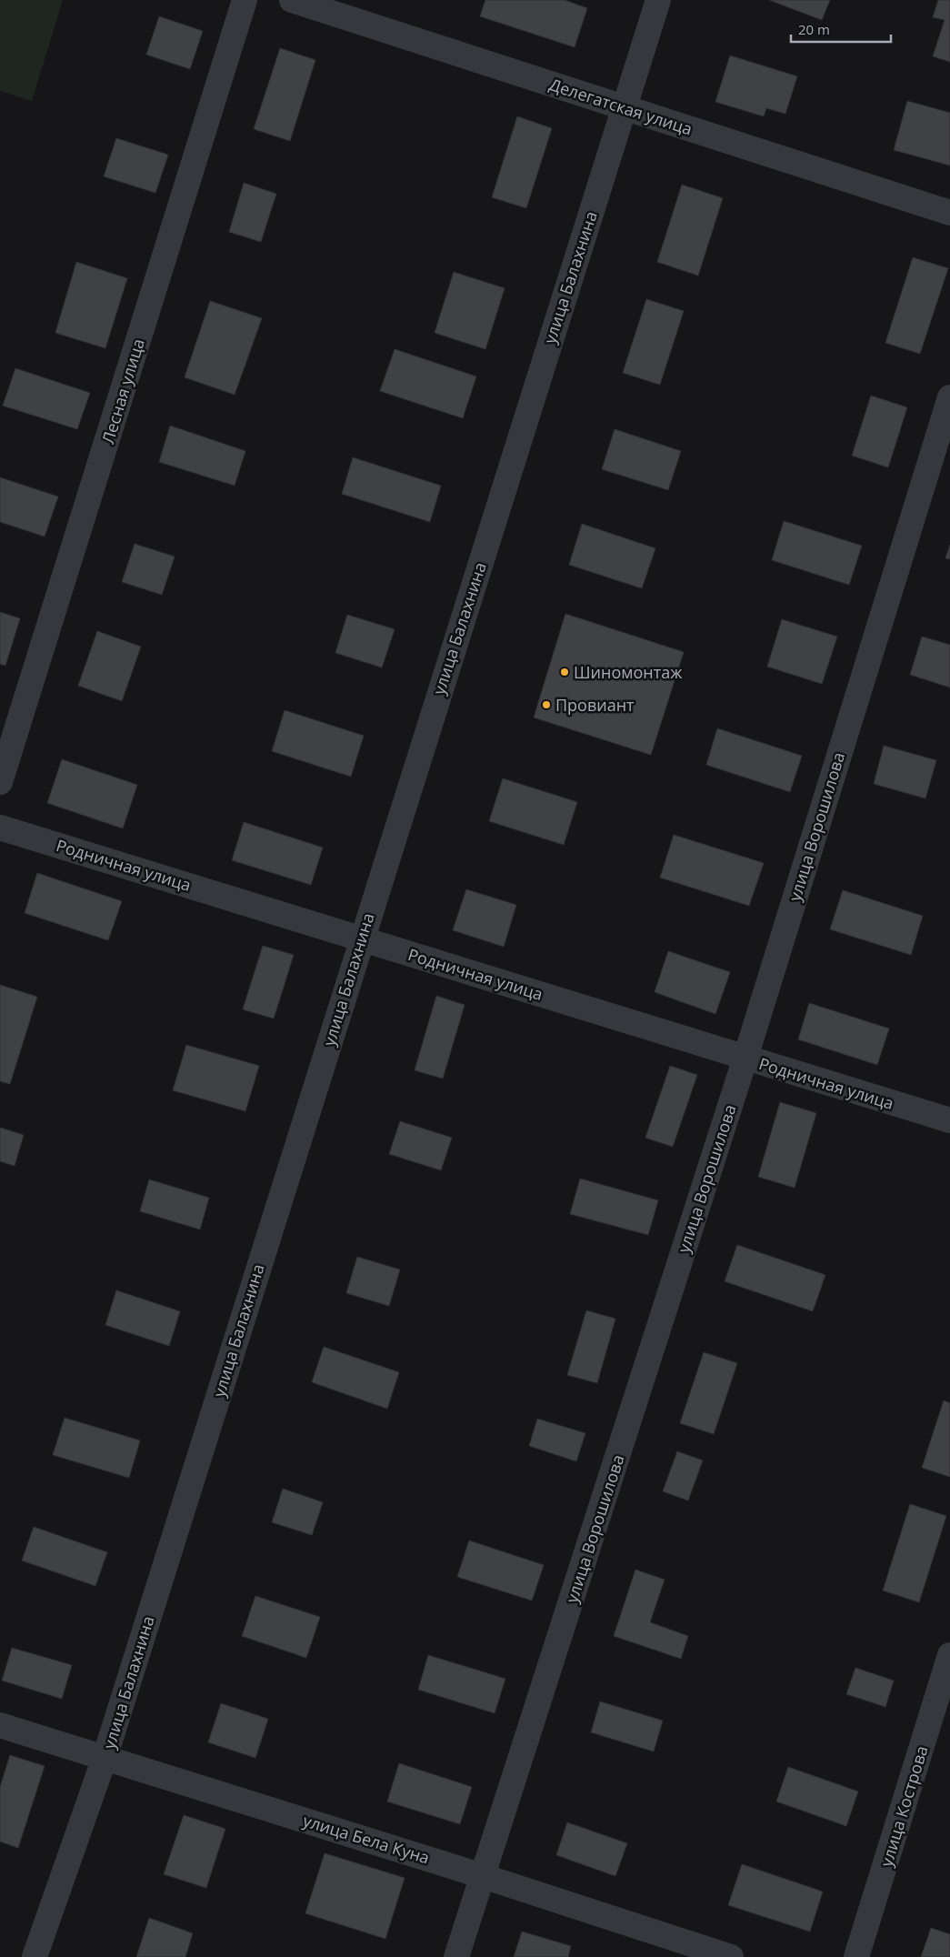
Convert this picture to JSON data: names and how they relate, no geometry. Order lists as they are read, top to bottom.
{
  "streets": {
    "street": [
      "Делегатская улица",
      "улица Балахнина",
      "Лесная улица",
      "улица Ворошилова",
      "Родничная улица",
      "улица Кострова",
      "улица Бела Куна"
    ]
  },
  "crossings": [
    ["Делегатская улица", "улица Балахнина"],
    ["улица Балахнина", "Родничная улица"],
    ["улица Балахнина", "улица Бела Куна"],
    ["улица Ворошилова", "Родничная улица"],
    ["улица Ворошилова", "улица Бела Куна"]
  ],
  "places": ["Шиномонтаж", "Провиант"],
  "scale_bar": "20 m"
}
